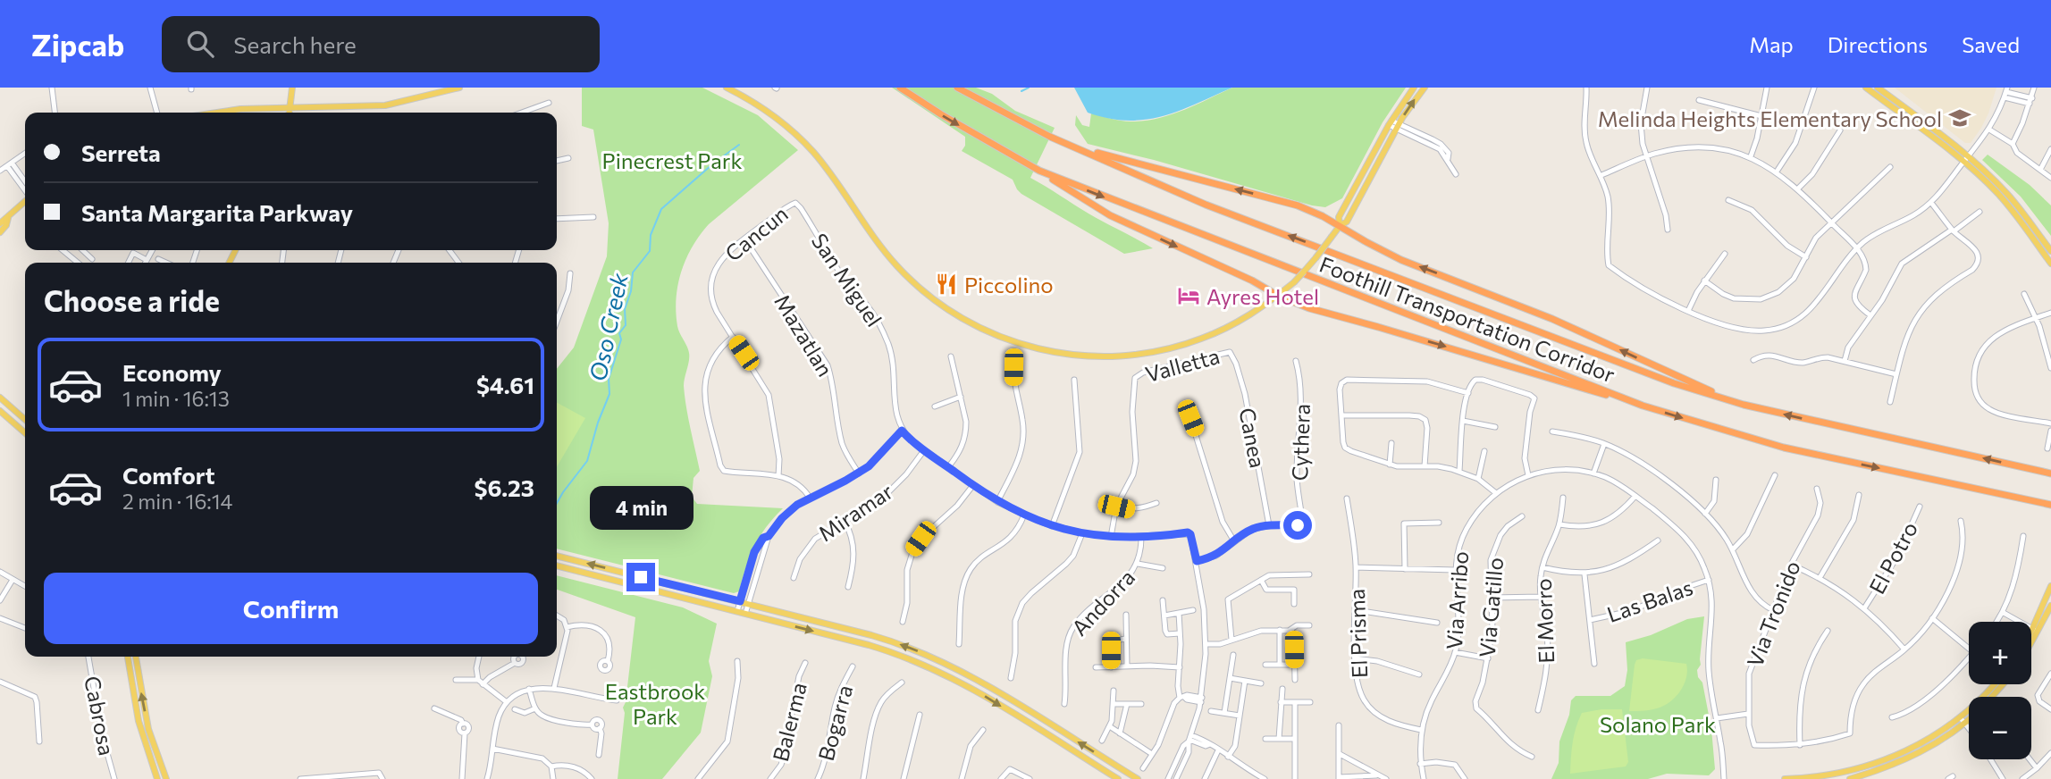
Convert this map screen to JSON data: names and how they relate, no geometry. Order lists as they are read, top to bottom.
{
  "streets": {
    "highway": ["Foothill Transportation Corridor"],
    "street": [
      "Cancun",
      "San Miguel",
      "Mazatlan",
      "Valletta",
      "Canea",
      "Cythera",
      "Miramar",
      "El Potro",
      "Via Arribo",
      "Las Balas",
      "Andorra",
      "Via Gatillo",
      "Via Tronido",
      "El Morro",
      "El Prisma",
      "Cabrosa",
      "Balerma",
      "Bogarra"
    ]
  },
  "crossings": [
    ["Cancun", "San Miguel"],
    ["Cancun", "Mazatlan"],
    ["Valletta", "Canea"],
    ["Canea", "Cythera"],
    ["Via Arribo", "Las Balas"],
    ["Via Arribo", "El Prisma"]
  ],
  "water": ["Oso Creek"],
  "parks": ["Pinecrest Park", "Eastbrook Park", "Solano Park"],
  "places": {
    "school or university": ["Melinda Heights Elementary School"],
    "restaurant": ["Piccolino"],
    "hotel": ["Ayres Hotel"]
  },
  "page": {
    "header": "Zipcab",
    "search": "Search here",
    "nav": ["Map", "Directions", "Saved"],
    "banner": ["Serreta", "Santa Margarita Parkway"],
    "heading": "Choose a ride",
    "list": [
      {
        "name": "Economy",
        "note": "1 min · 16:13",
        "value": "$4.61"
      },
      {
        "name": "Comfort",
        "note": "2 min · 16:14",
        "value": "$6.23"
      }
    ],
    "bubble": "4 min",
    "buttons": "Confirm",
    "map_buttons": ["+", "−"]
  }
}
